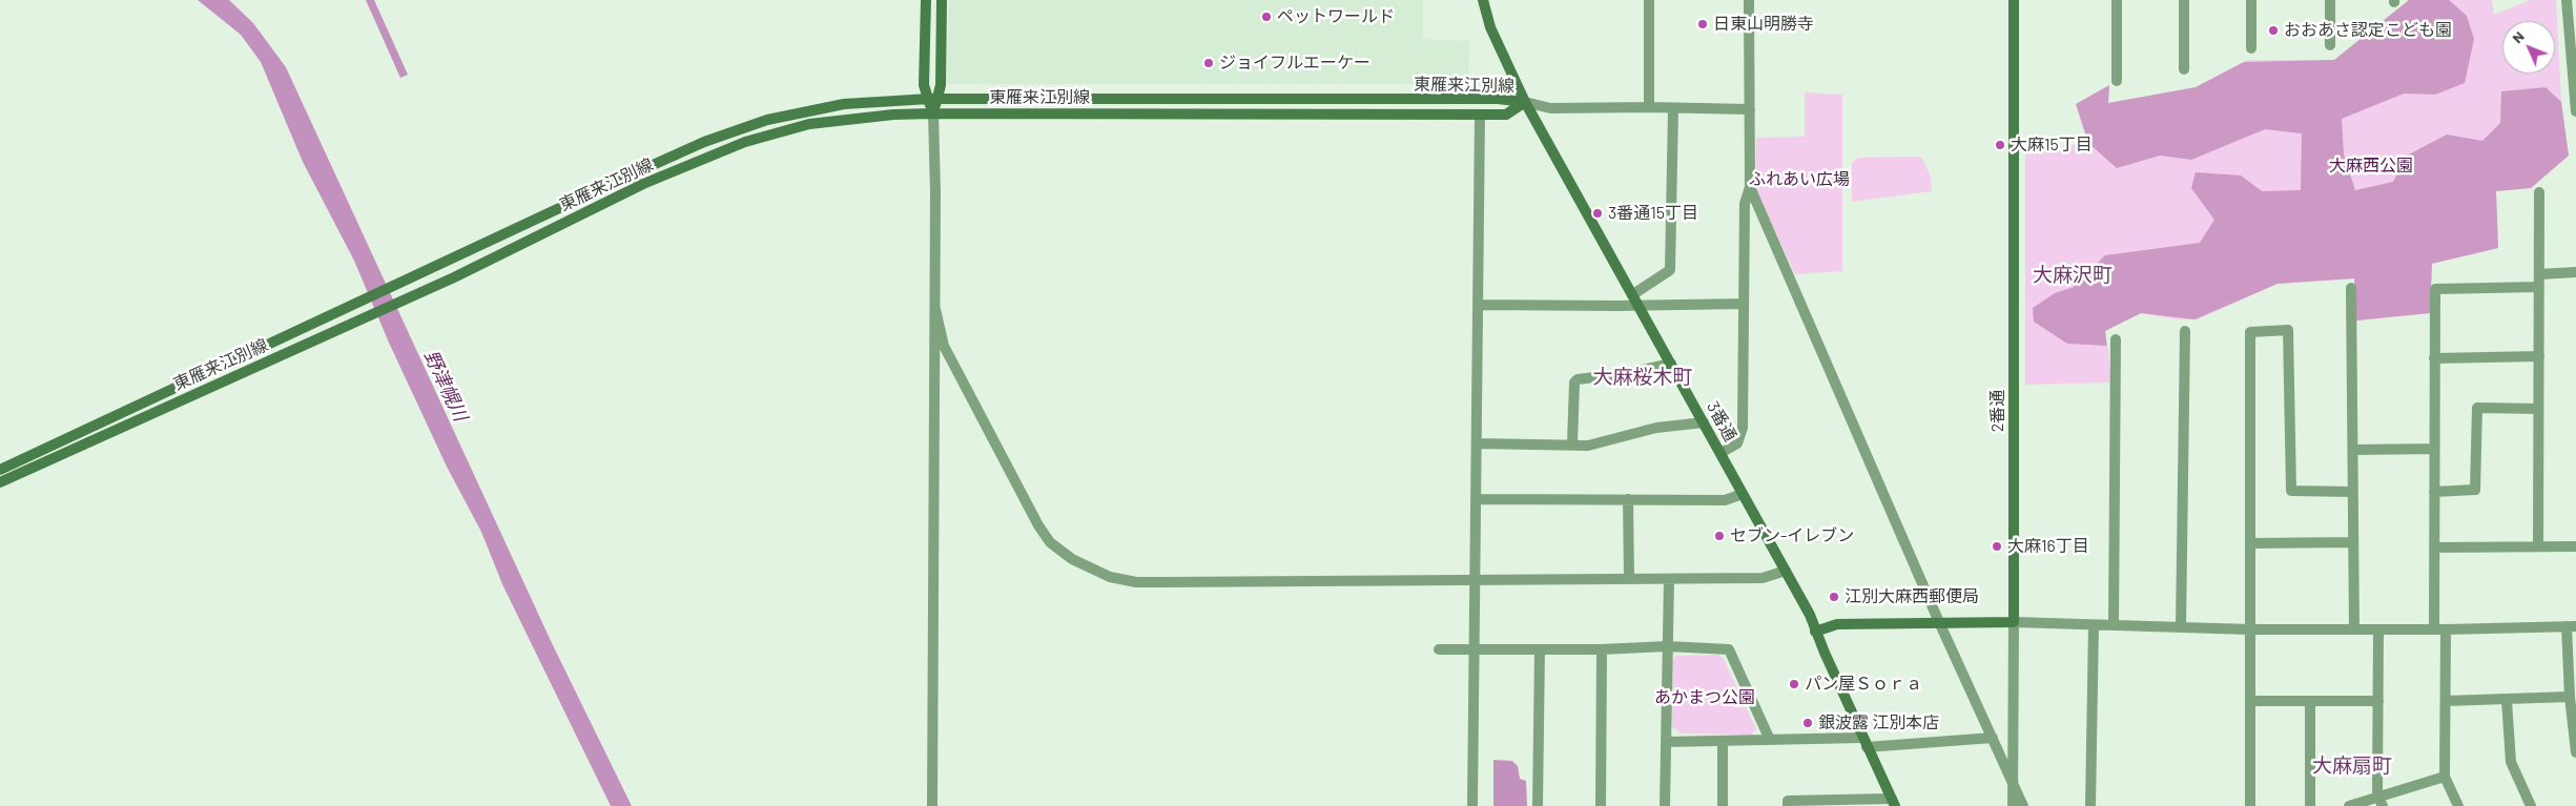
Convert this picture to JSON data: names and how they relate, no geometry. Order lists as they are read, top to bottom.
{
  "streets": {
    "main road": ["東雁来江別線", "2番通", "3番通"]
  },
  "crossings": [
    ["東雁来江別線", "3番通"]
  ],
  "districts": ["大麻沢町", "大麻桜木町", "大麻扇町"],
  "water": ["野津幌川"],
  "parks": ["大麻西公園", "ふれあい広場", "あかまつ公園"],
  "places": [
    "ペットワールド",
    "日東山明勝寺",
    "おおあさ認定こども園",
    "ジョイフルエーケー",
    "大麻15丁目",
    "3番通15丁目",
    "セブン-イレブン",
    "大麻16丁目",
    "江別大麻西郵便局",
    "パン屋Ｓｏｒａ",
    "銀波露 江別本店"
  ],
  "north": "top left"
}
